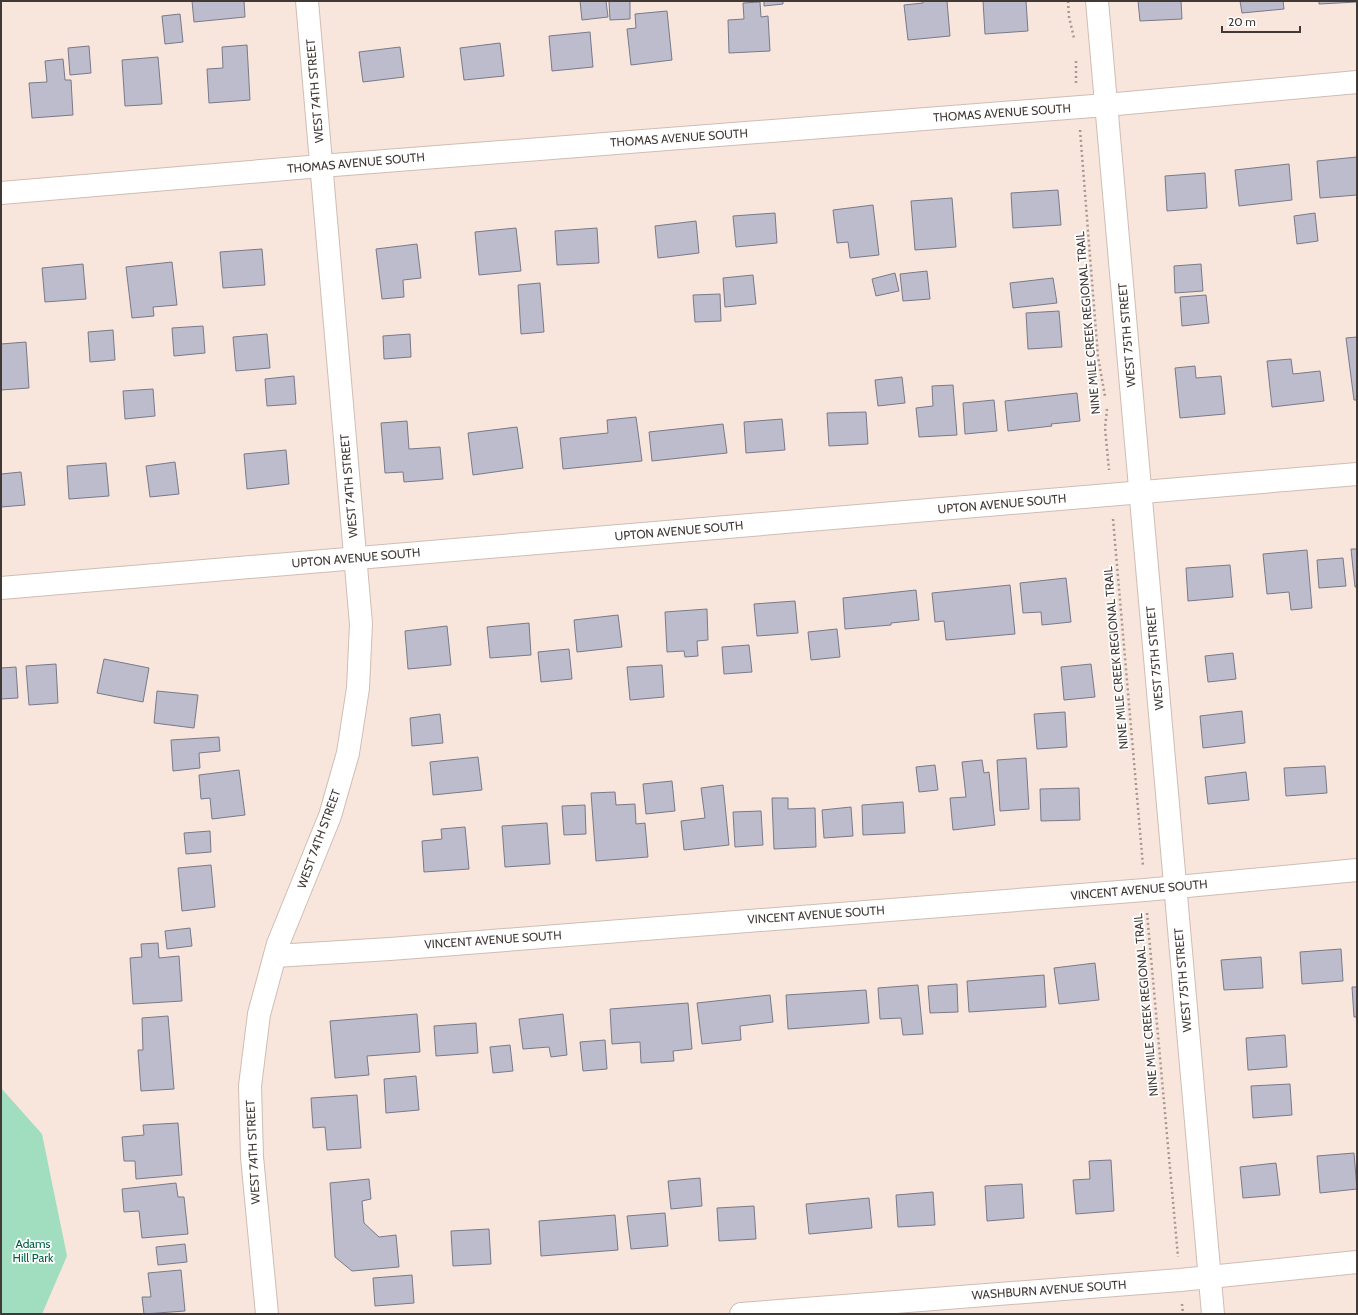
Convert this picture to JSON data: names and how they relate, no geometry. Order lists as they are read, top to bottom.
{
  "streets": {
    "street": [
      "WEST 74TH STREET",
      "THOMAS AVENUE SOUTH",
      "WEST 75TH STREET",
      "UPTON AVENUE SOUTH",
      "VINCENT AVENUE SOUTH",
      "WASHBURN AVENUE SOUTH"
    ],
    "path": ["NINE MILE CREEK REGIONAL TRAIL"]
  },
  "crossings": [
    ["WEST 74TH STREET", "THOMAS AVENUE SOUTH"],
    ["WEST 74TH STREET", "UPTON AVENUE SOUTH"],
    ["WEST 74TH STREET", "VINCENT AVENUE SOUTH"],
    ["THOMAS AVENUE SOUTH", "NINE MILE CREEK REGIONAL TRAIL"],
    ["THOMAS AVENUE SOUTH", "WEST 75TH STREET"],
    ["NINE MILE CREEK REGIONAL TRAIL", "UPTON AVENUE SOUTH"],
    ["NINE MILE CREEK REGIONAL TRAIL", "VINCENT AVENUE SOUTH"],
    ["NINE MILE CREEK REGIONAL TRAIL", "WASHBURN AVENUE SOUTH"],
    ["WEST 75TH STREET", "UPTON AVENUE SOUTH"],
    ["WEST 75TH STREET", "VINCENT AVENUE SOUTH"],
    ["WEST 75TH STREET", "WASHBURN AVENUE SOUTH"]
  ],
  "parks": ["Adams Hill Park"],
  "scale_bar": "20 m"
}
